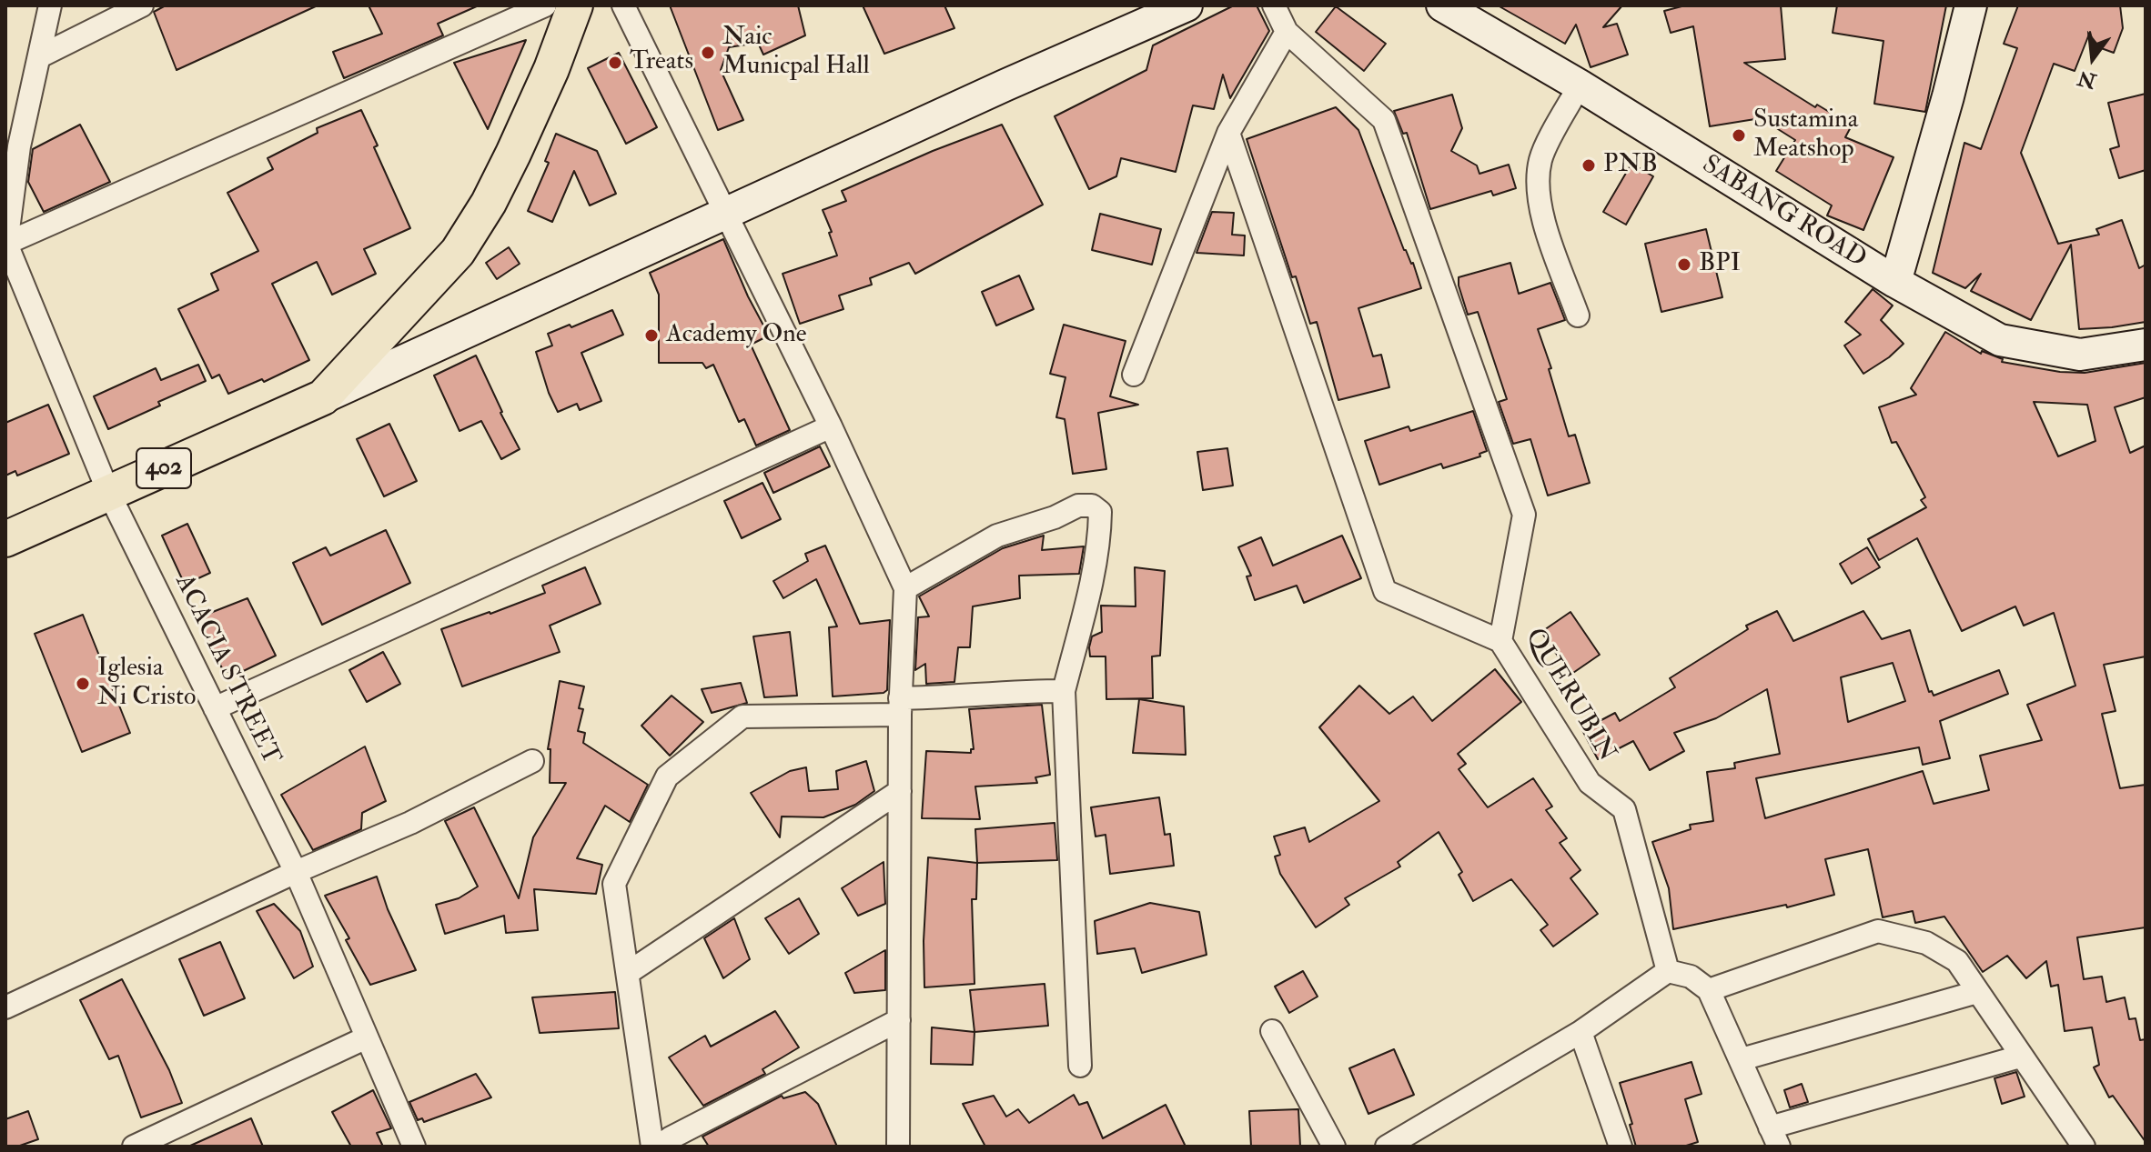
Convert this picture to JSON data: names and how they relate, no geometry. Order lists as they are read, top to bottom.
{
  "streets": {
    "main road": ["SABANG ROAD", "402"],
    "street": ["ACACIA STREET", "QUERUBIN"]
  },
  "crossings": [
    ["402", "ACACIA STREET"]
  ],
  "places": [
    "Naic Municpal Hall",
    "Treats",
    "Sustamina Meatshop",
    "PNB",
    "BPI",
    "Academy One",
    "Iglesia Ni Cristo"
  ],
  "north": "bottom"
}
